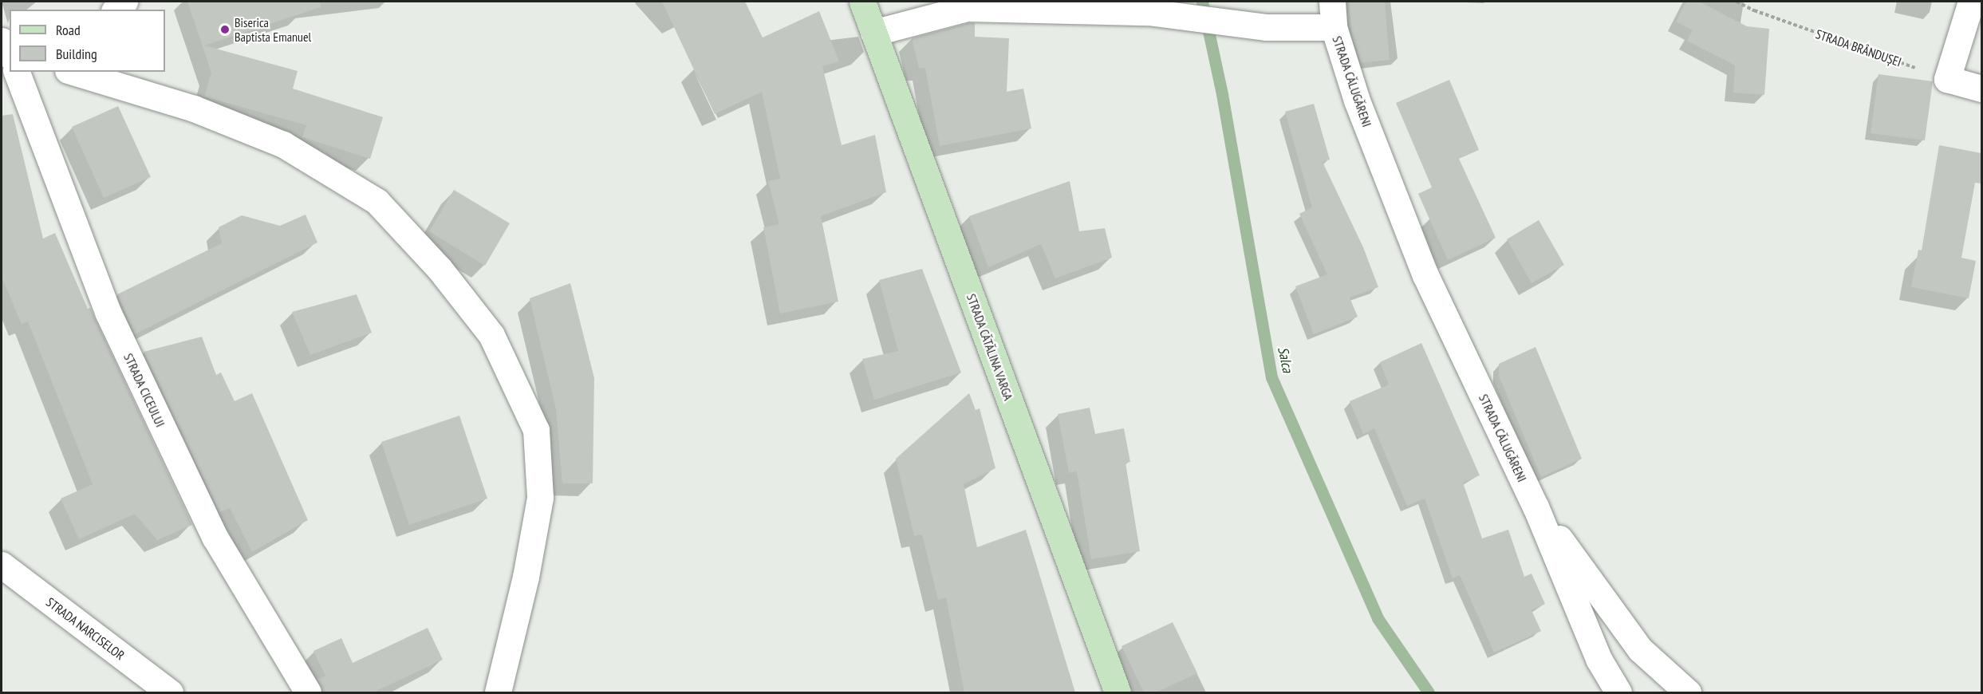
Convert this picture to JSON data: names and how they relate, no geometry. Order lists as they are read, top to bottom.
{
  "streets": {
    "main road": ["STRADA CĂTĂLINA VARGA"],
    "street": ["STRADA CĂLUGĂRENI", "STRADA CICEULUI", "STRADA NARCISELOR"],
    "path": ["STRADA BRÂNDUȘEI"]
  },
  "crossings": [
    ["STRADA CĂLUGĂRENI", "STRADA CĂTĂLINA VARGA"]
  ],
  "water": ["Salca"],
  "places": ["Biserica Baptista Emanuel"],
  "legend": ["Road", "Building"]
}
